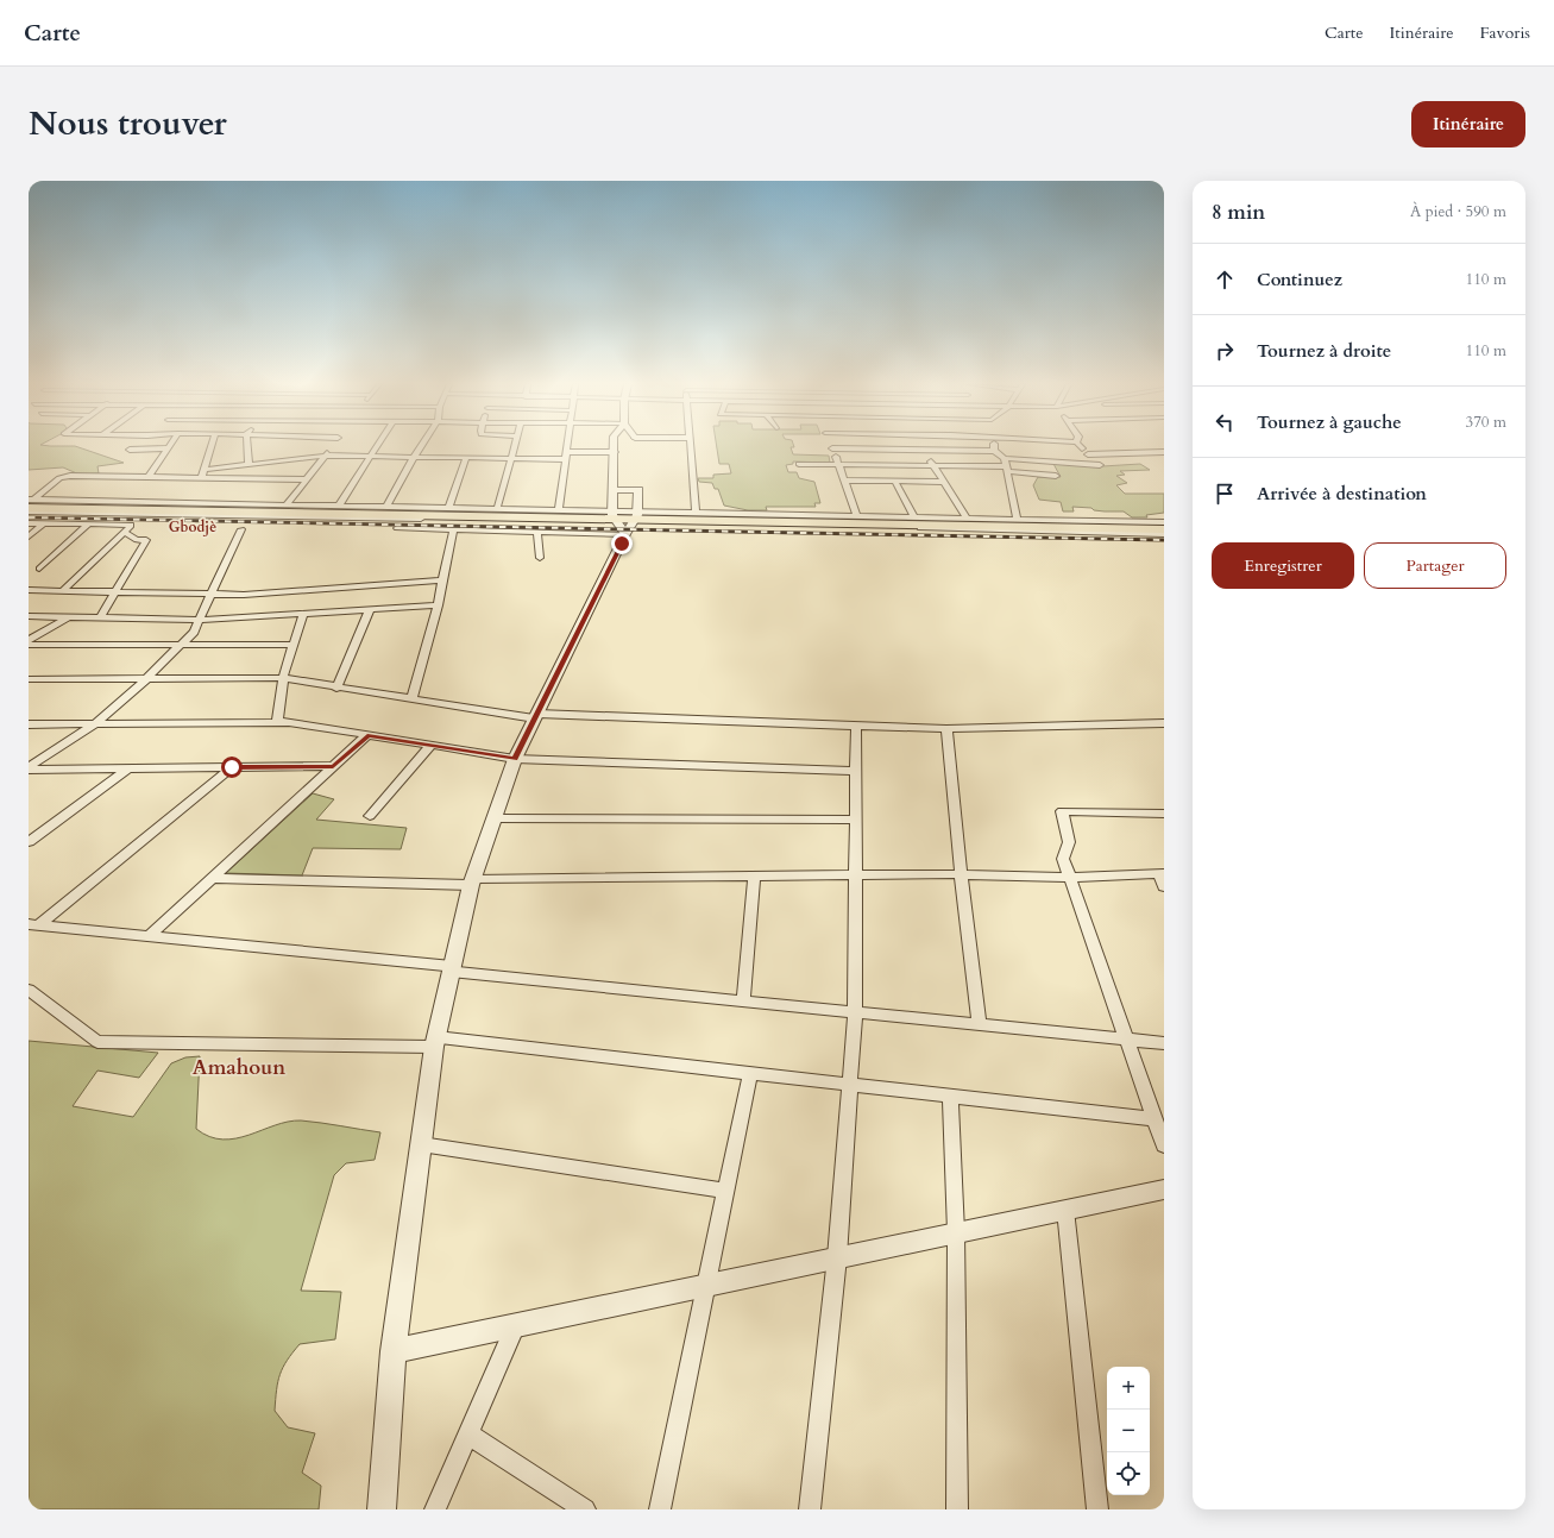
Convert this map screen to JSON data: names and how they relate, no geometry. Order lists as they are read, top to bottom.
{
  "districts": ["Gbodjè", "Amahoun"],
  "page": {
    "header": "Carte",
    "nav": ["Carte", "Itinéraire", "Favoris"],
    "title": "Nous trouver",
    "buttons": [
      "Itinéraire",
      ["Enregistrer", "Partager"]
    ],
    "heading": ["8 min", "À pied · 590 m"],
    "list": [
      ["Continuez", "110 m"],
      ["Tournez à droite", "110 m"],
      ["Tournez à gauche", "370 m"],
      "Arrivée à destination"
    ],
    "map_buttons": ["+", "−"]
  }
}
